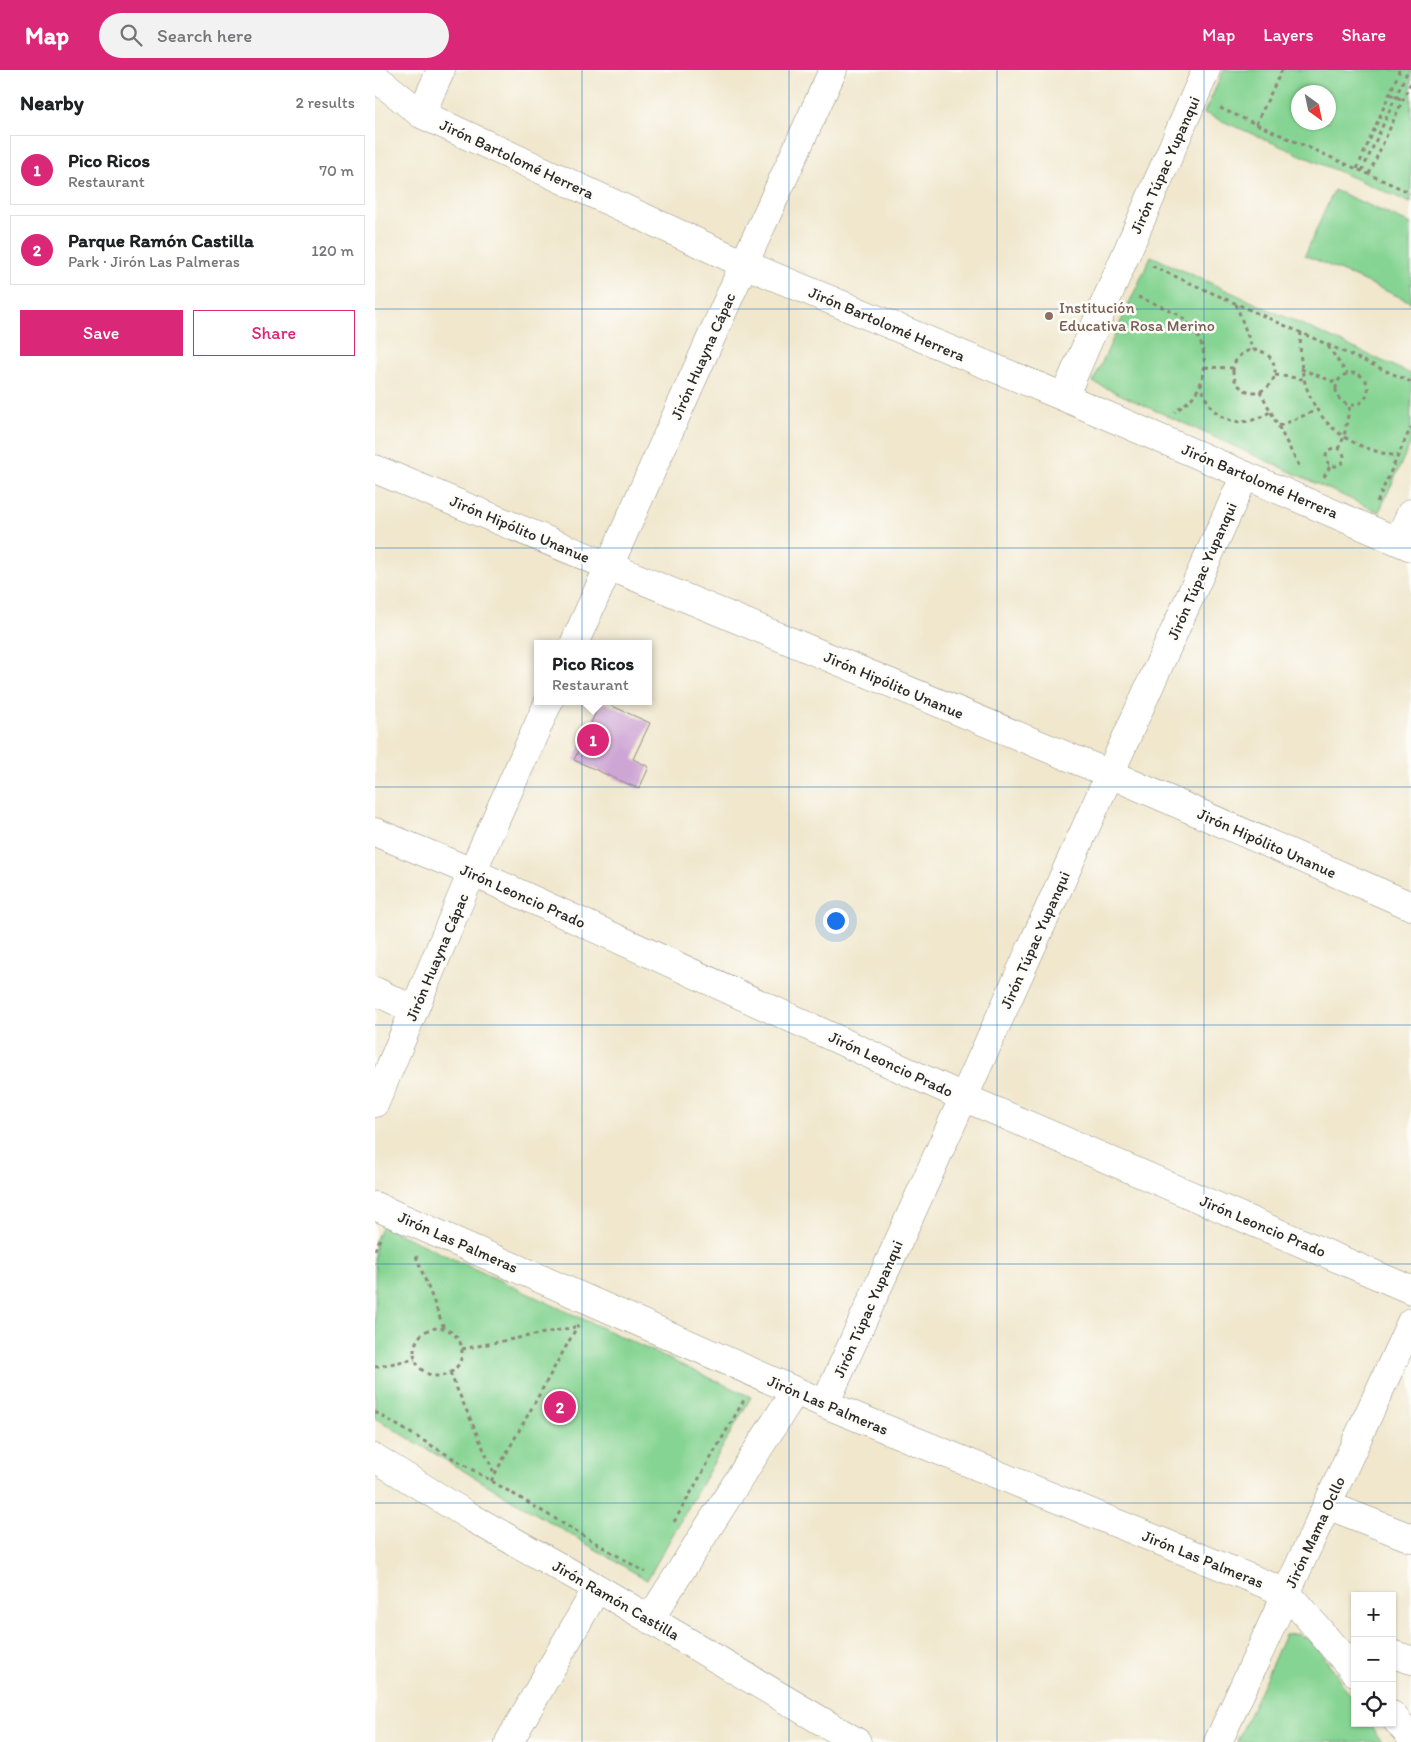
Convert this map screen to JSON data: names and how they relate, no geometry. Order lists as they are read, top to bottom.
{
  "streets": {
    "street": [
      "Jirón Bartolomé Herrera",
      "Jirón Túpac Yupanqui",
      "Jirón Huayna Cápac",
      "Jirón Hipólito Unanue",
      "Jirón Leoncio Prado",
      "Jirón Las Palmeras",
      "Jirón Mama Ocllo",
      "Jirón Ramón Castilla"
    ]
  },
  "crossings": [
    ["Jirón Bartolomé Herrera", "Jirón Túpac Yupanqui"],
    ["Jirón Bartolomé Herrera", "Jirón Huayna Cápac"],
    ["Jirón Túpac Yupanqui", "Jirón Hipólito Unanue"],
    ["Jirón Túpac Yupanqui", "Jirón Leoncio Prado"],
    ["Jirón Túpac Yupanqui", "Jirón Las Palmeras"],
    ["Jirón Huayna Cápac", "Jirón Hipólito Unanue"],
    ["Jirón Huayna Cápac", "Jirón Leoncio Prado"],
    ["Jirón Las Palmeras", "Jirón Mama Ocllo"]
  ],
  "places": ["Institución Educativa Rosa Merino"],
  "north": "bottom right",
  "page": {
    "header": "Map",
    "search": "Search here",
    "nav": ["Map", "Layers", "Share"],
    "heading": ["Nearby", "2 results"],
    "list": [
      {
        "mark": "1",
        "name": "Pico Ricos",
        "note": "Restaurant",
        "value": "70 m"
      },
      {
        "mark": "2",
        "name": "Parque Ramón Castilla",
        "note": "Park · Jirón Las Palmeras",
        "value": "120 m"
      }
    ],
    "buttons": ["Save", "Share"],
    "popup": ["Pico Ricos", "Restaurant"],
    "pins": ["1", "2"],
    "map_buttons": ["+", "−"]
  }
}
